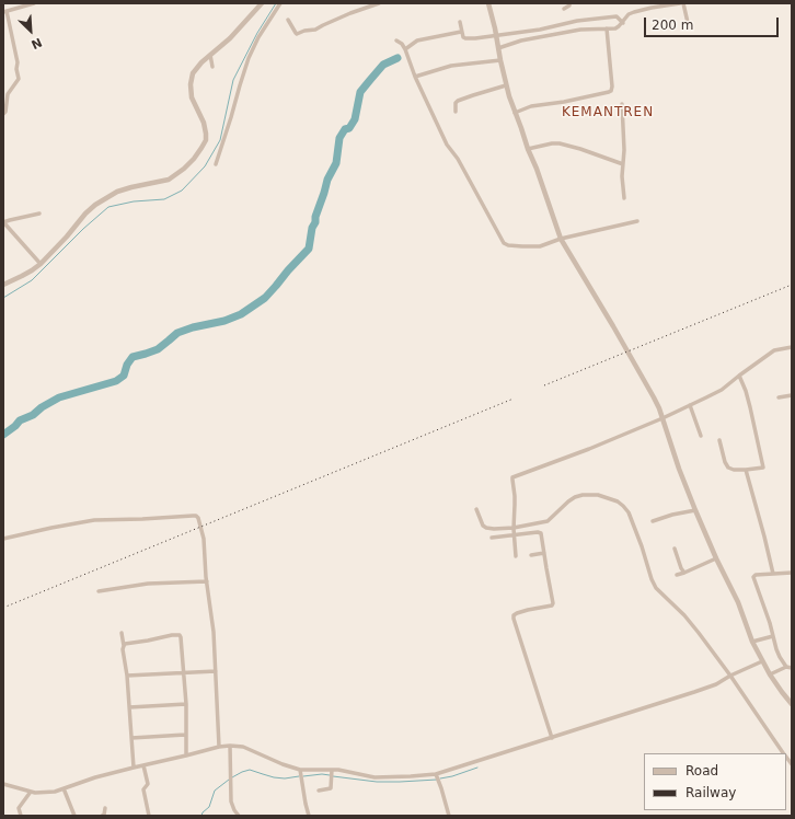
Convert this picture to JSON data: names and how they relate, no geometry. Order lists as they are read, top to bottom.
{
  "districts": ["KEMANTREN"],
  "legend": ["Road", "Railway"],
  "scale_bar": "200 m",
  "north": "bottom right"
}
